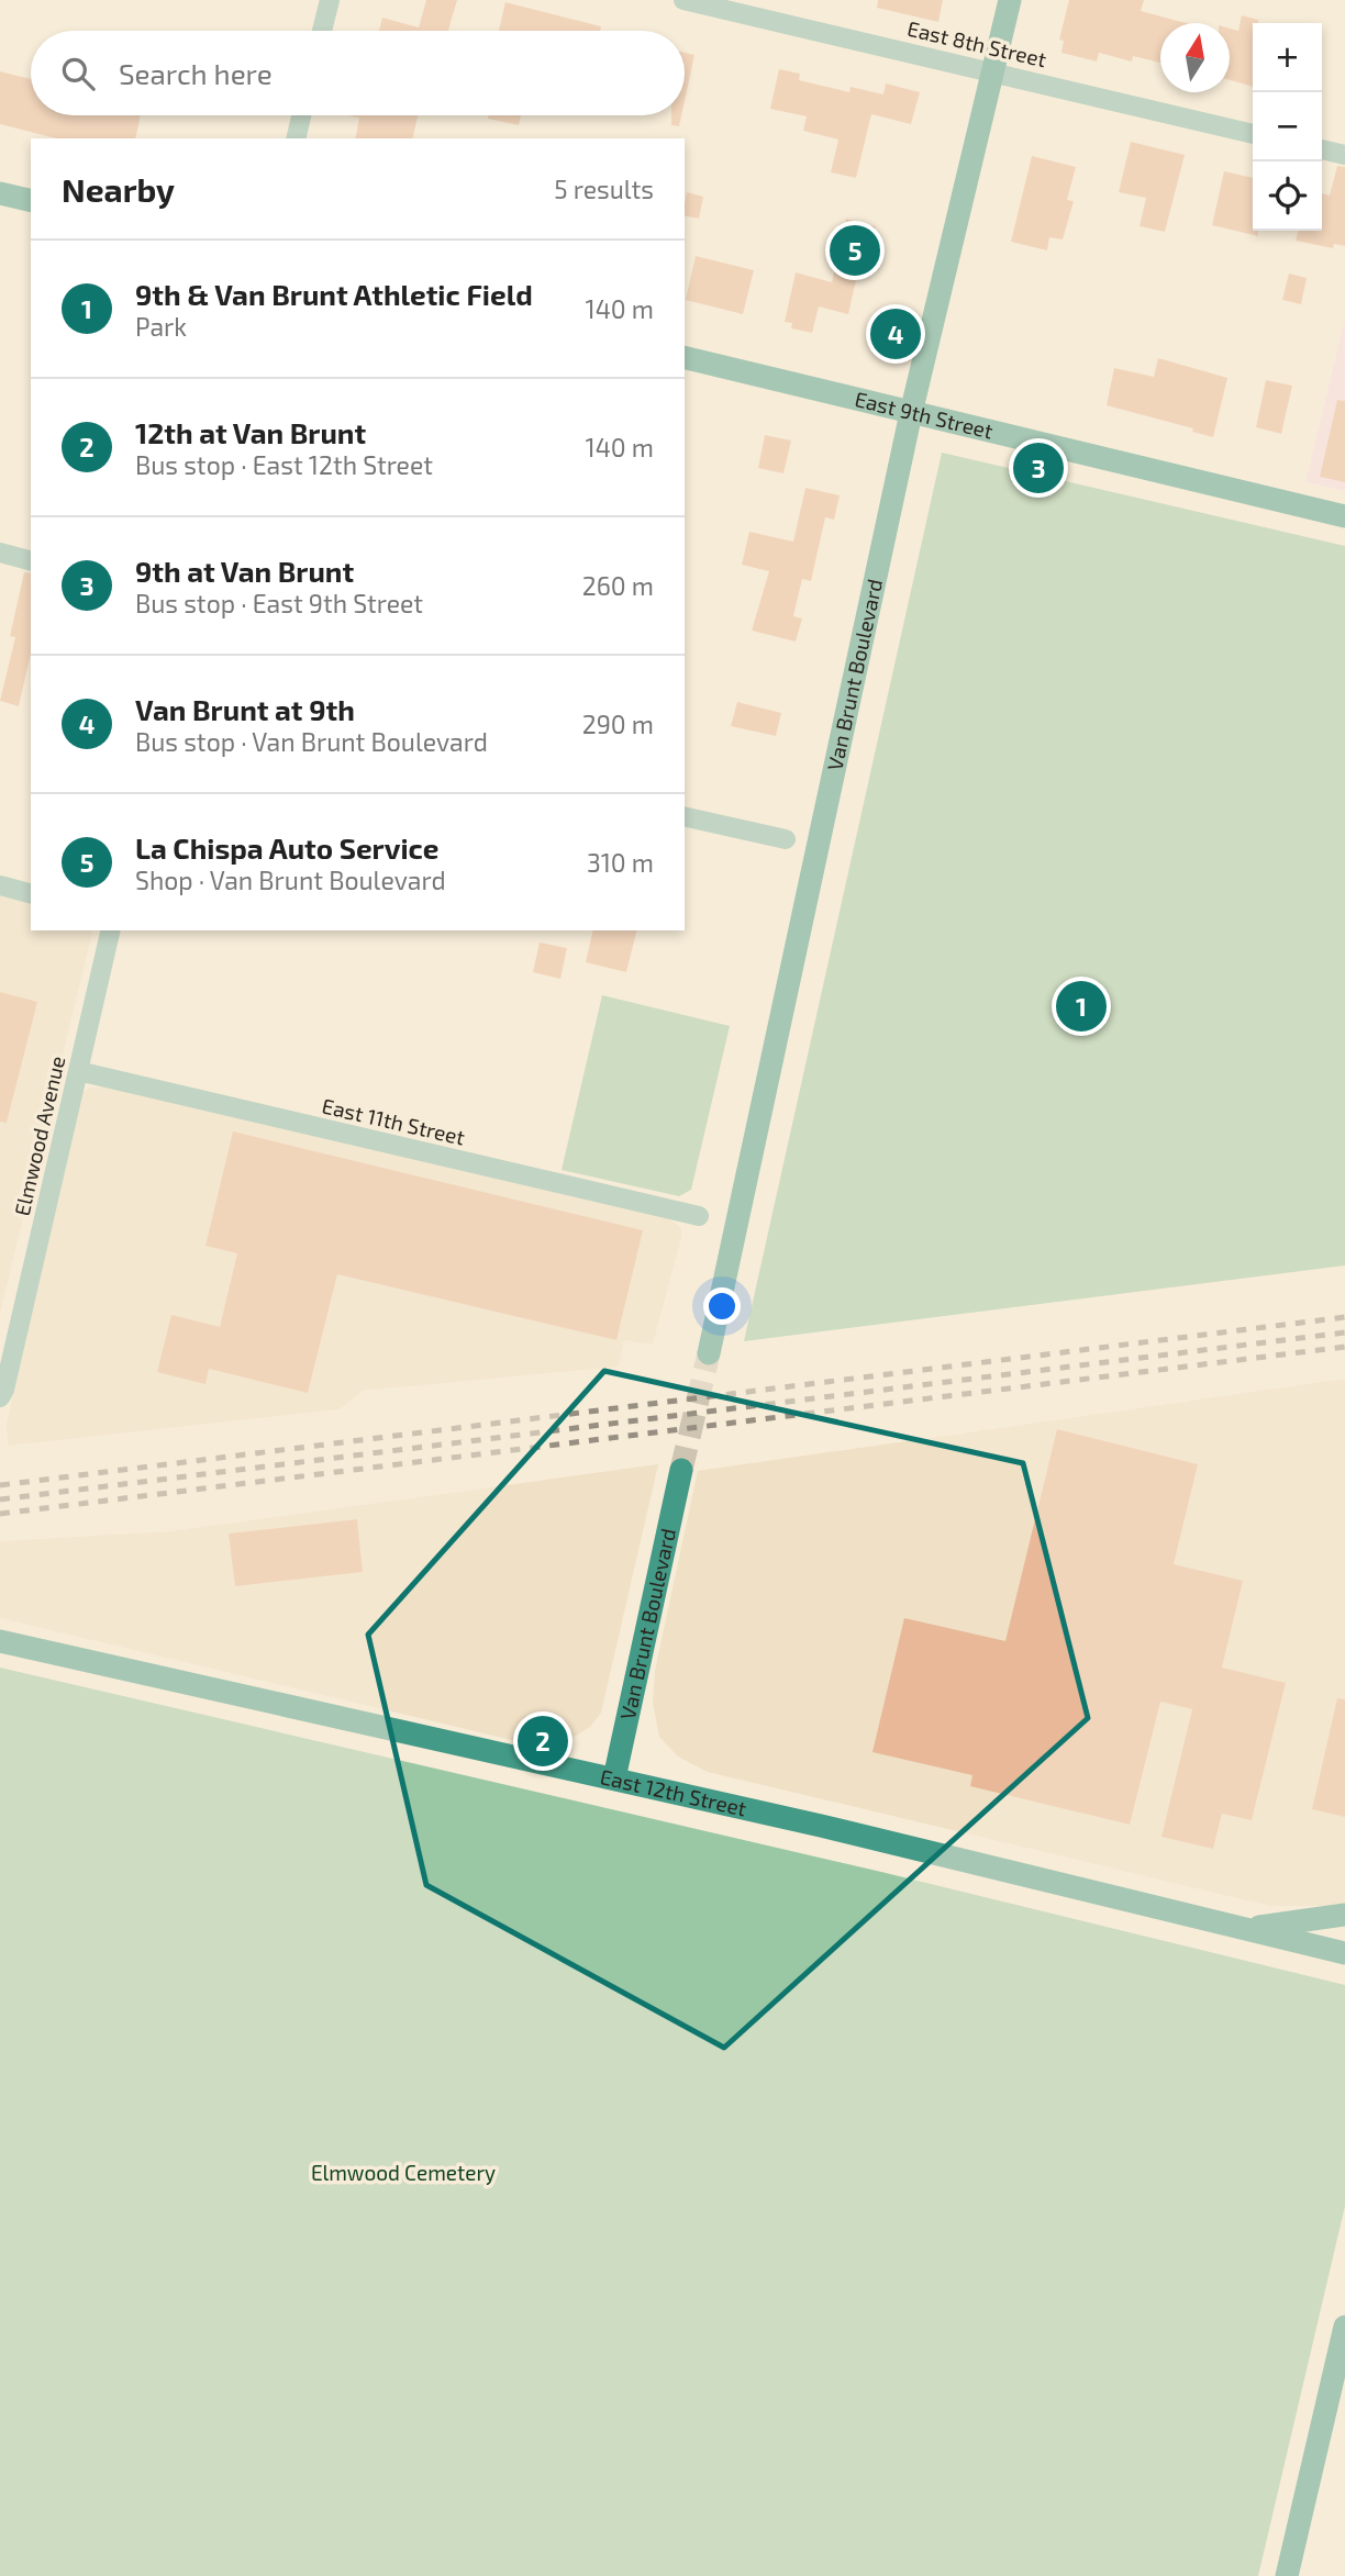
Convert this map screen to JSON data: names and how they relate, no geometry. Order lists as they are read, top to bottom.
{
  "streets": {
    "street": [
      "East 8th Street",
      "East 9th Street",
      "Van Brunt Boulevard",
      "East 11th Street",
      "Elmwood Avenue",
      "East 12th Street"
    ]
  },
  "crossings": [
    ["East 8th Street", "Van Brunt Boulevard"],
    ["East 9th Street", "Van Brunt Boulevard"],
    ["Van Brunt Boulevard", "East 12th Street"],
    ["East 11th Street", "Elmwood Avenue"]
  ],
  "parks": ["Elmwood Cemetery"],
  "north": "top",
  "page": {
    "map_buttons": ["+", "−"],
    "search": "Search here",
    "heading": ["Nearby", "5 results"],
    "pins": [
      "5",
      "4",
      "3",
      "1",
      "2"
    ],
    "list": [
      {
        "mark": "1",
        "name": "9th & Van Brunt Athletic Field",
        "note": "Park",
        "value": "140 m"
      },
      {
        "mark": "2",
        "name": "12th at Van Brunt",
        "note": "Bus stop · East 12th Street",
        "value": "140 m"
      },
      {
        "mark": "3",
        "name": "9th at Van Brunt",
        "note": "Bus stop · East 9th Street",
        "value": "260 m"
      },
      {
        "mark": "4",
        "name": "Van Brunt at 9th",
        "note": "Bus stop · Van Brunt Boulevard",
        "value": "290 m"
      },
      {
        "mark": "5",
        "name": "La Chispa Auto Service",
        "note": "Shop · Van Brunt Boulevard",
        "value": "310 m"
      }
    ]
  }
}
